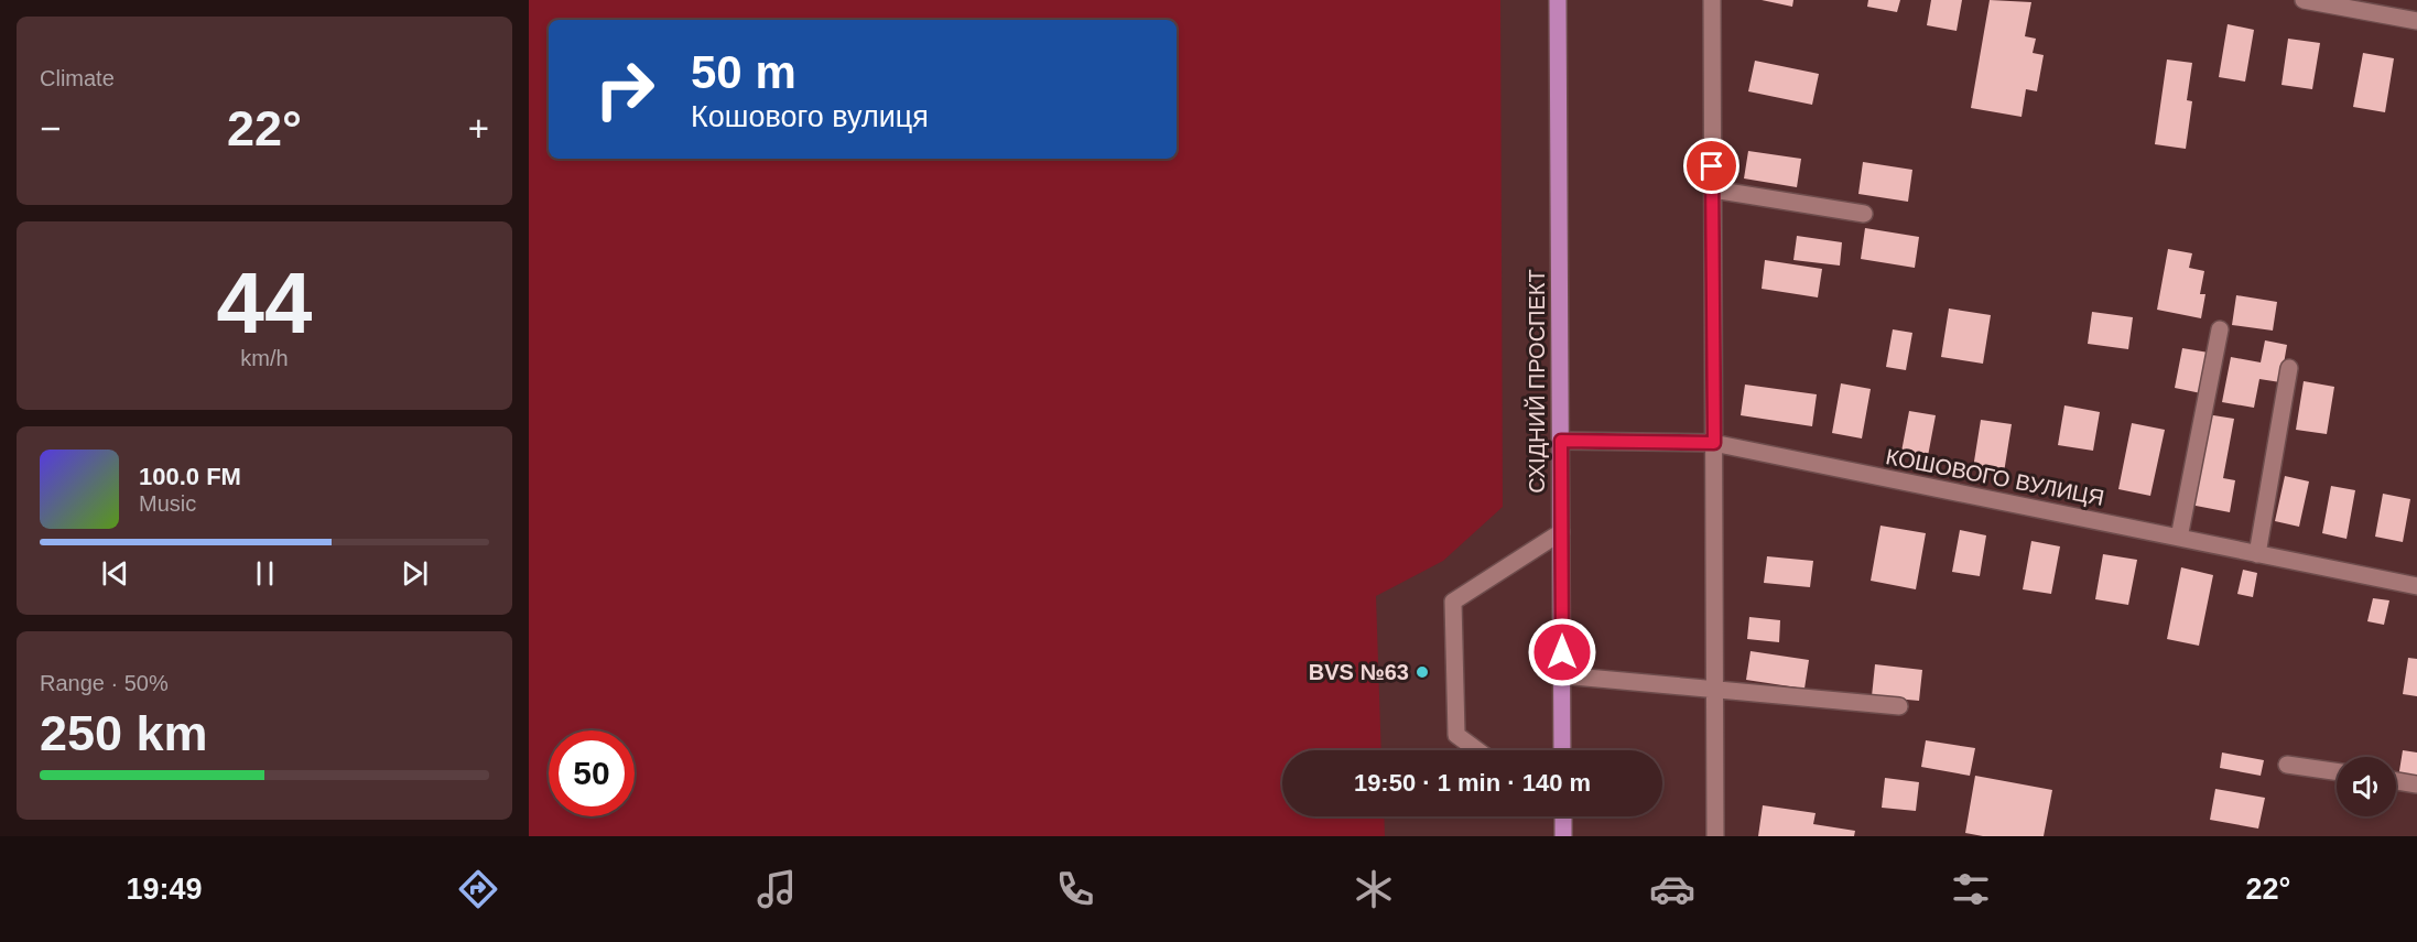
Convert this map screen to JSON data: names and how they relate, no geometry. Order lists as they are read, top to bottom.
{
  "streets": {
    "main road": ["СХІДНИЙ ПРОСПЕКТ"],
    "street": ["КОШОВОГО ВУЛИЦЯ"]
  },
  "crossings": [
    ["СХІДНИЙ ПРОСПЕКТ", "КОШОВОГО ВУЛИЦЯ"]
  ],
  "places": ["BVS №63"],
  "page": {
    "tile": [
      "Climate",
      ["44", "km/h"],
      ["Range · 50%", "250 km"]
    ],
    "turn": ["50 m", "Кошового вулиця"],
    "heat": ["−", "22°", "+"],
    "song": ["100.0 FM", "Music"],
    "limit": "50",
    "trip": "19:50 · 1 min · 140 m",
    "tabs": ["19:49", "22°"]
  }
}
